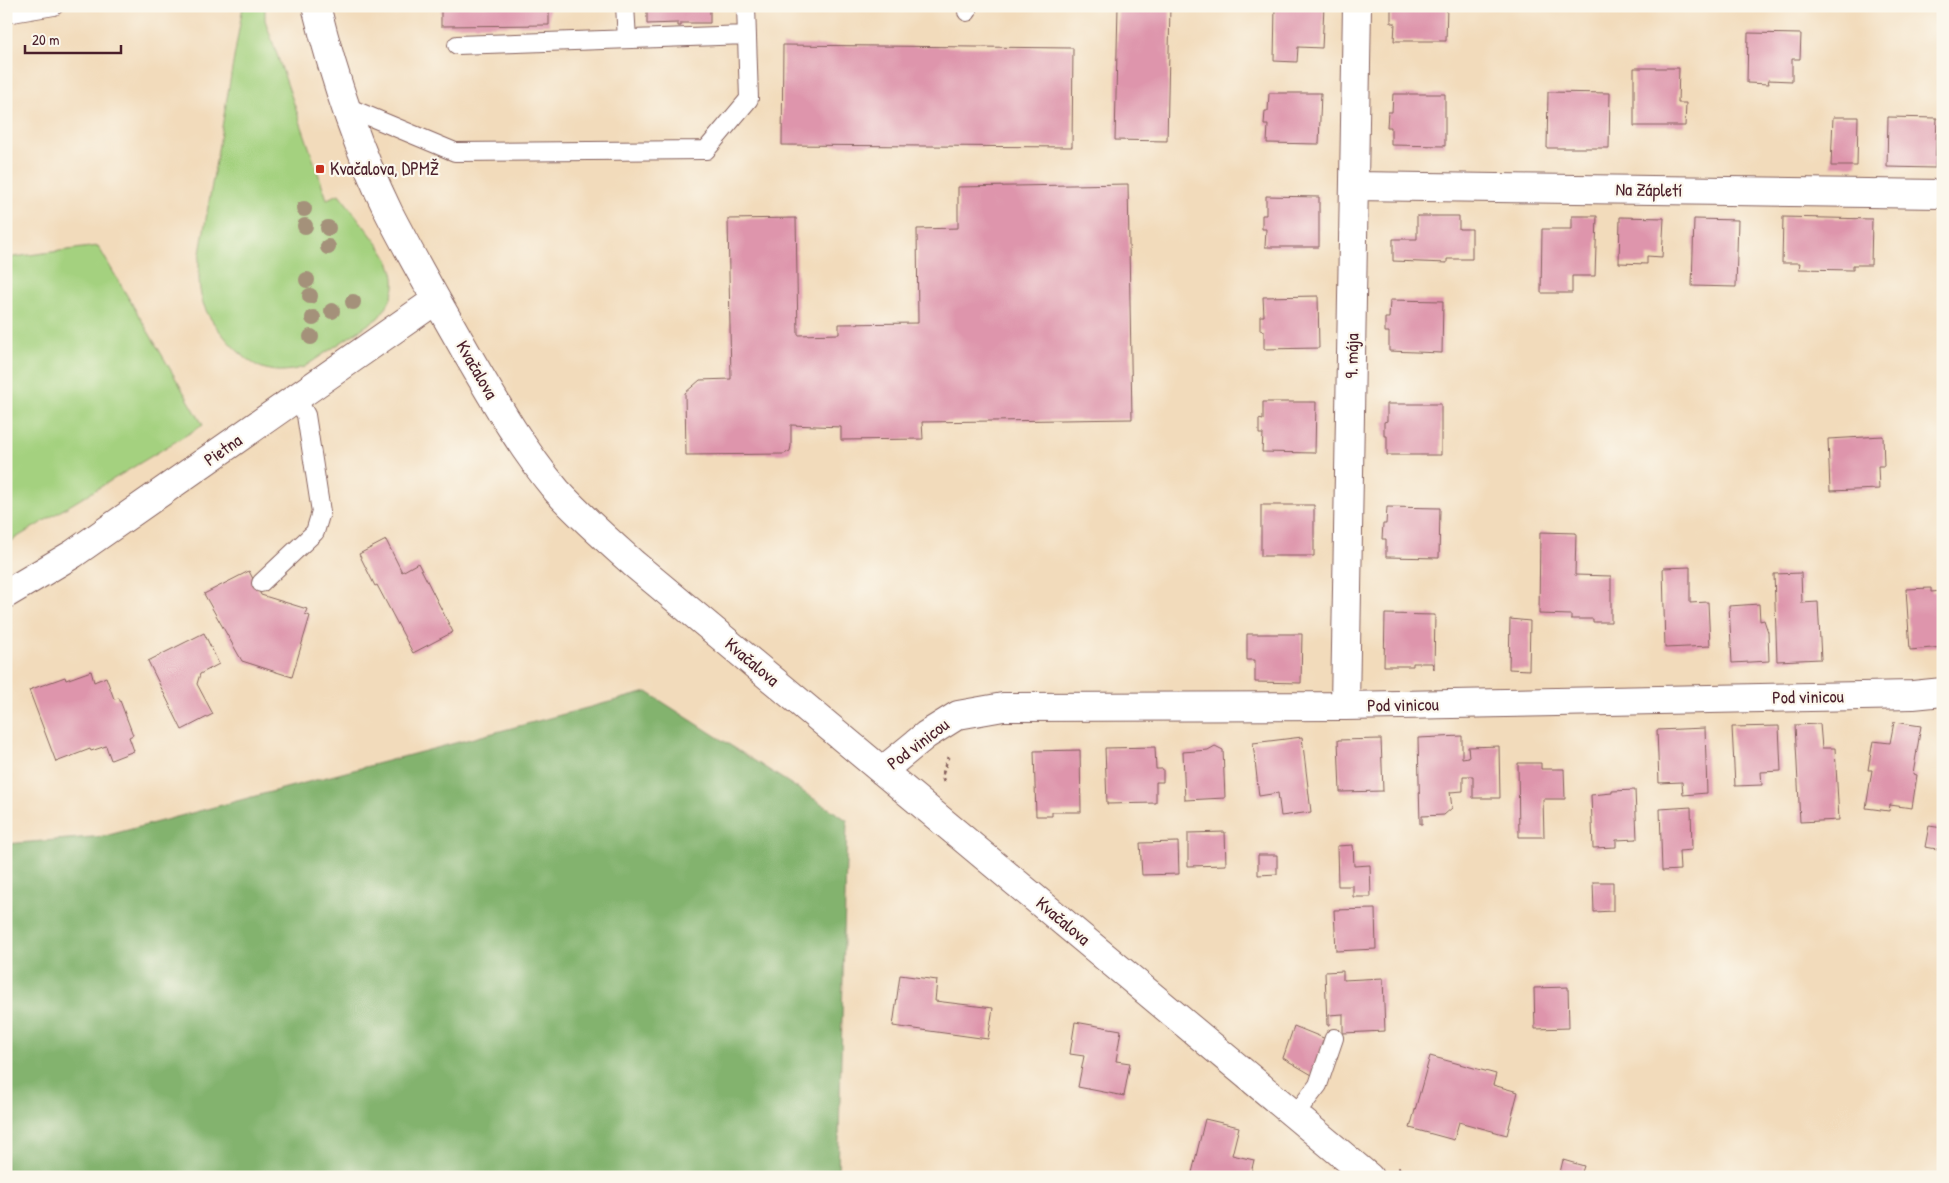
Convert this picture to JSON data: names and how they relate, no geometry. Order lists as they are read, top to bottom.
{
  "streets": {
    "street": [
      "Na Zápletí",
      "9. mája",
      "Kvačalova",
      "Pietna",
      "Pod vinicou"
    ]
  },
  "crossings": [
    ["Na Zápletí", "9. mája"],
    ["9. mája", "Pod vinicou"],
    ["Kvačalova", "Pietna"],
    ["Kvačalova", "Pod vinicou"]
  ],
  "places": {
    "transit": ["Kvačalova, DPMŽ"]
  },
  "scale_bar": "20 m"
}
